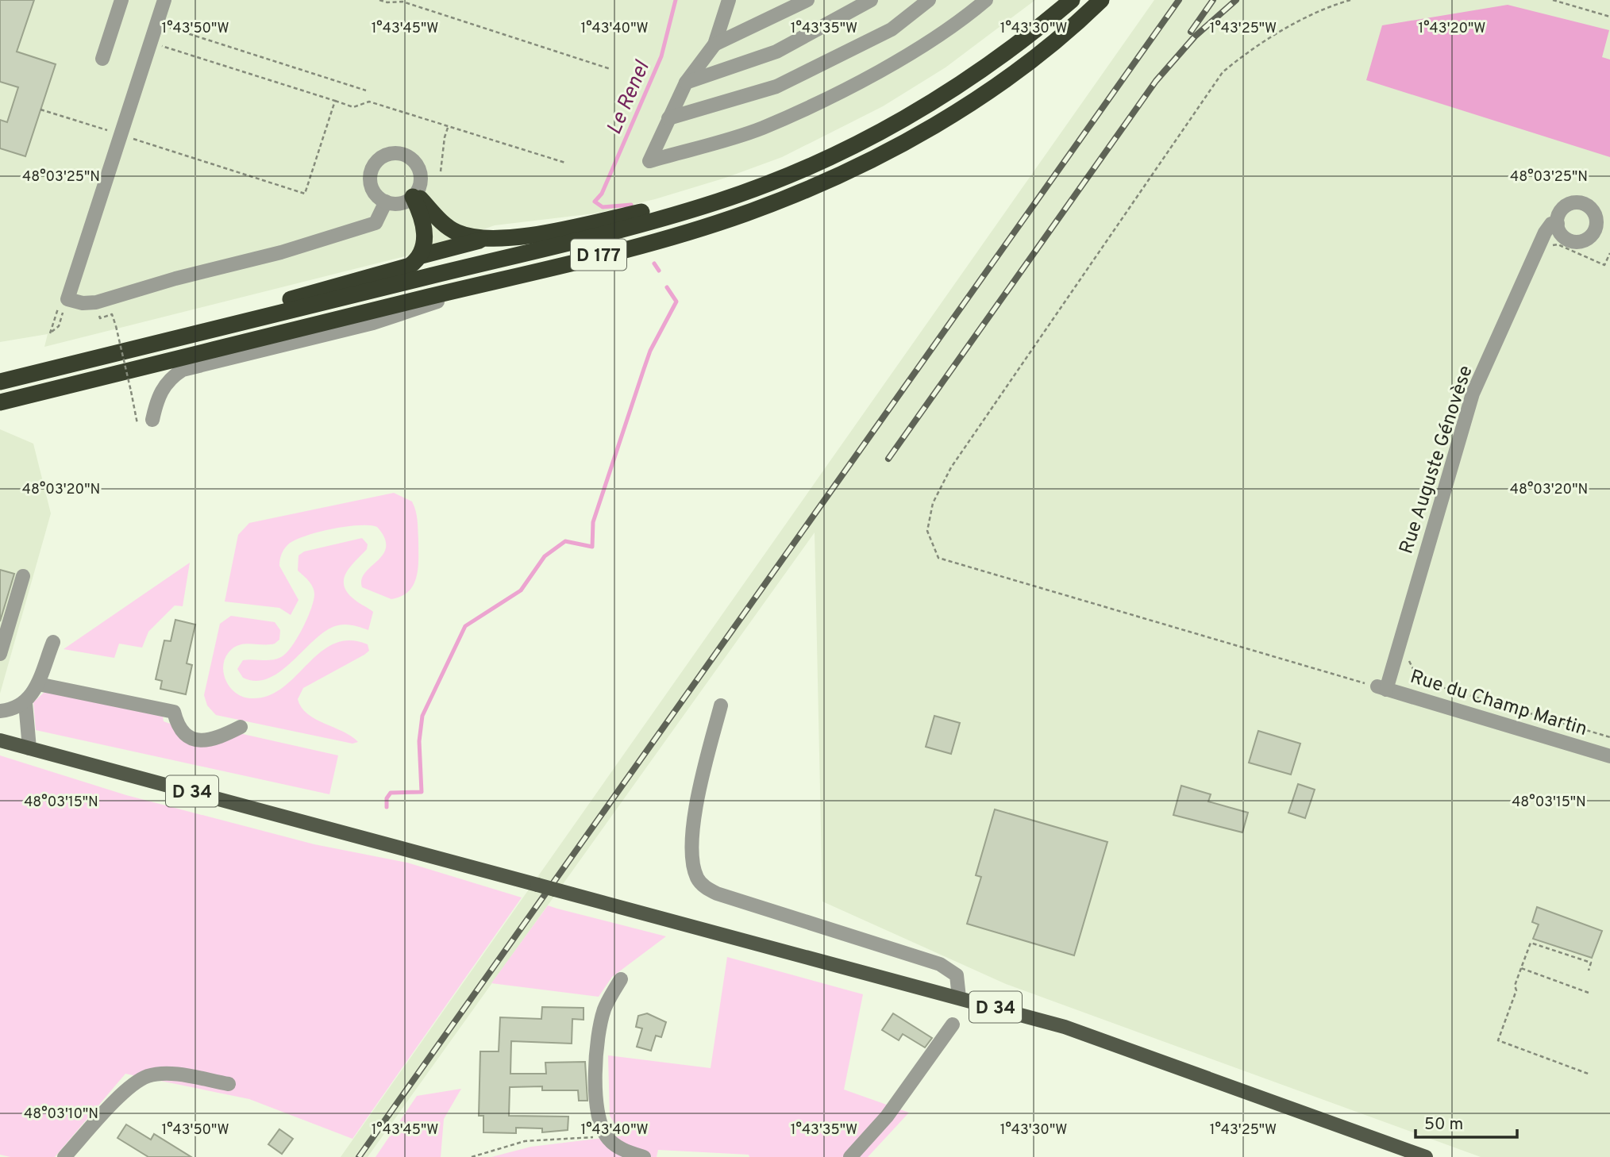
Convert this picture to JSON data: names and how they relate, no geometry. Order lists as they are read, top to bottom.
{
  "streets": {
    "highway": ["D 177"],
    "main road": ["D 34"],
    "street": ["Rue Auguste Génovèse", "Rue du Champ Martin"]
  },
  "crossings": [
    ["Rue Auguste Génovèse", "Rue du Champ Martin"]
  ],
  "water": ["Le Renel"],
  "scale_bar": "50 m",
  "coordinates": [
    "1°43'50\"W",
    "1°43'45\"W",
    "1°43'40\"W",
    "1°43'35\"W",
    "1°43'30\"W",
    "1°43'25\"W",
    "1°43'20\"W",
    "48°03'25\"N",
    "48°03'20\"N",
    "48°03'15\"N",
    "48°03'10\"N"
  ]
}
